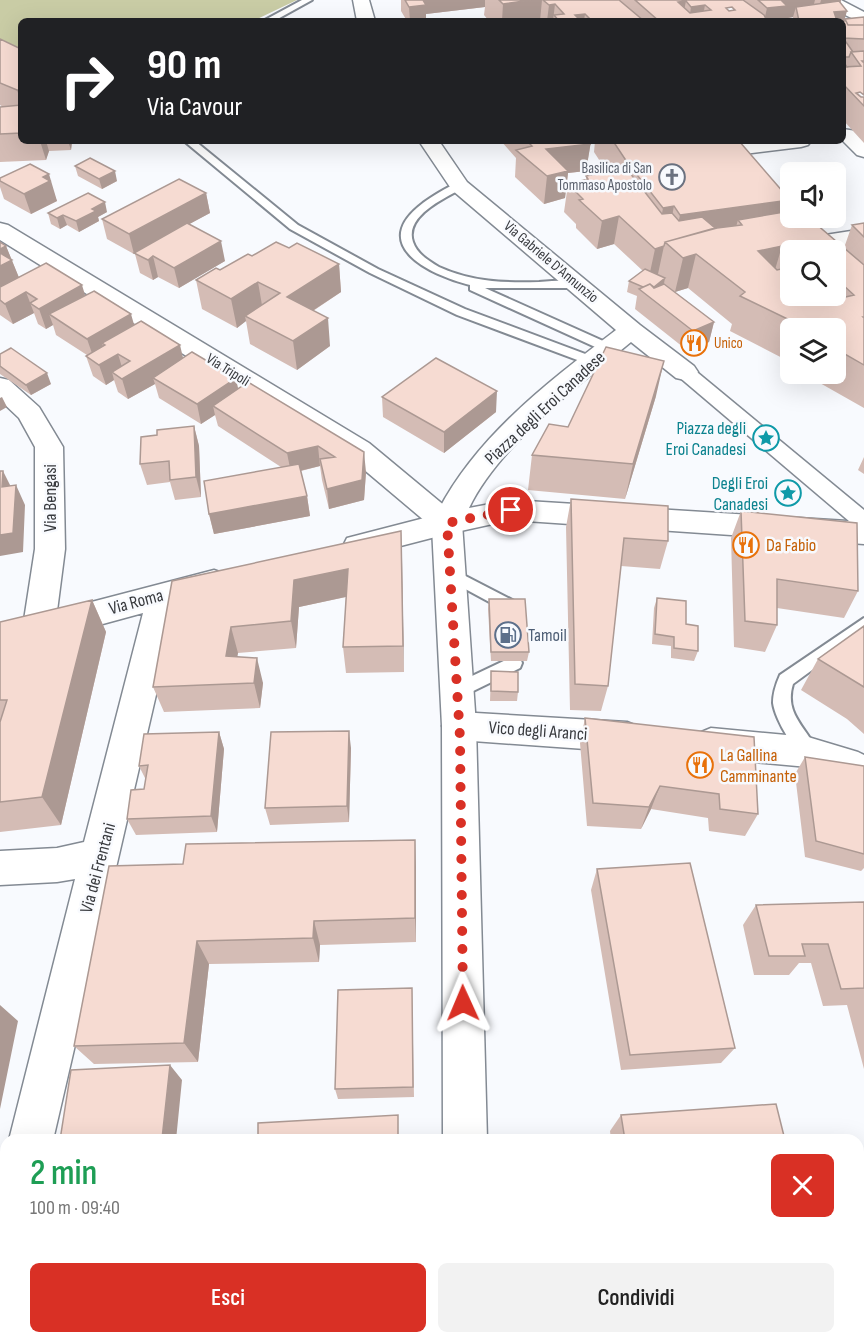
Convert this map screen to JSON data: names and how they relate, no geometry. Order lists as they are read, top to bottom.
{
  "streets": {
    "street": [
      "Via Gabriele D'Annunzio",
      "Via Tripoli",
      "Piazza degli Eroi Canadese",
      "Via Bengasi",
      "Via Roma",
      "Vico degli Aranci",
      "Via dei Frentani"
    ]
  },
  "crossings": [
    ["Via Gabriele D'Annunzio", "Piazza degli Eroi Canadese"],
    ["Via Tripoli", "Piazza degli Eroi Canadese"],
    ["Via Bengasi", "Via Roma"],
    ["Via Roma", "Via dei Frentani"]
  ],
  "places": {
    "church": ["Basilica di San Tommaso Apostolo"],
    "restaurant": ["Unico", "Da Fabio", "La Gallina Camminante"],
    "place": ["Piazza degli Eroi Canadesi", "Degli Eroi Canadesi"],
    "fuel station": ["Tamoil"]
  },
  "page": {
    "turn": ["90 m", "Via Cavour"],
    "heading": ["2 min", "100 m · 09:40"],
    "buttons": ["Esci", "Condividi"]
  }
}
